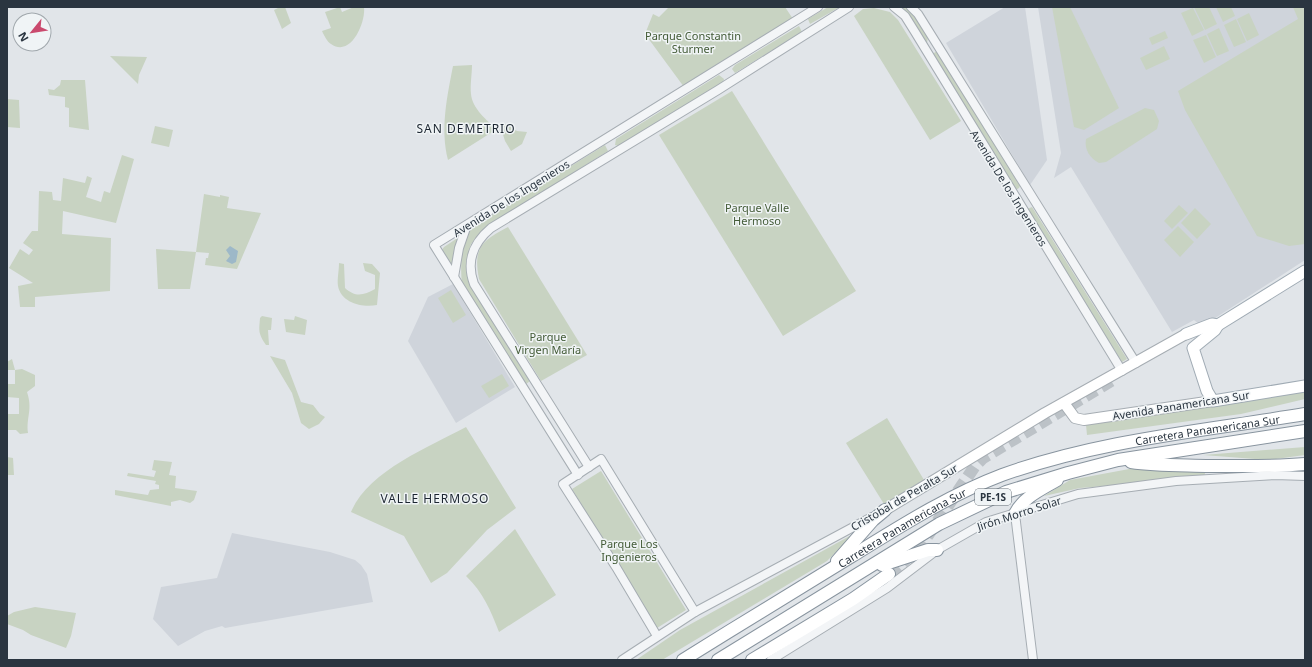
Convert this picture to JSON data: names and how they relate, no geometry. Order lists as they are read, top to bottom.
{
  "streets": {
    "highway": ["Carretera Panamericana Sur", "PE-1S"],
    "main road": ["Avenida Panamericana Sur", "Cristobal de Peralta Sur"],
    "street": ["Avenida De los Ingenieros", "Jirón Morro Solar"]
  },
  "crossings": [
    ["Avenida De los Ingenieros", "Cristobal de Peralta Sur"],
    ["Avenida Panamericana Sur", "Cristobal de Peralta Sur"]
  ],
  "districts": ["SAN DEMETRIO", "VALLE HERMOSO"],
  "parks": [
    "Parque Constantin Sturmer",
    "Parque Valle Hermoso",
    "Parque Virgen María",
    "Parque Los Ingenieros"
  ],
  "north": "bottom left"
}
